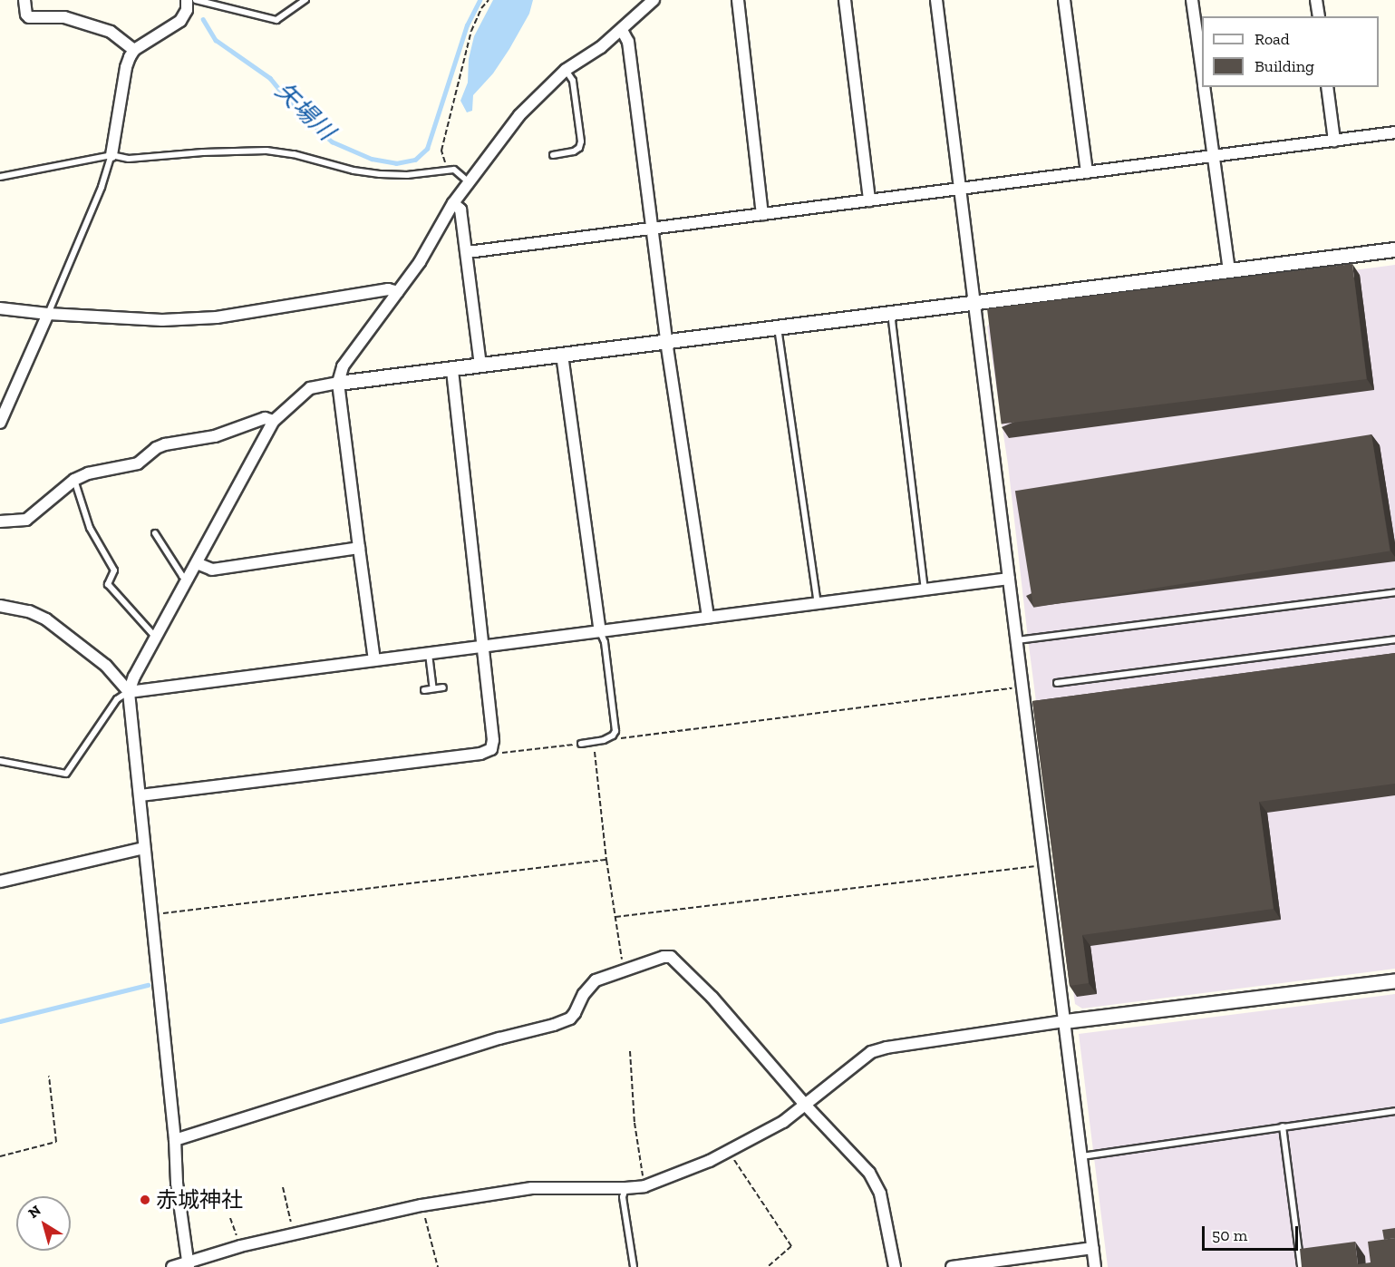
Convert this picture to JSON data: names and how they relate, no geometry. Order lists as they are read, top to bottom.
{
  "water": ["矢場川"],
  "places": ["赤城神社"],
  "legend": ["Road", "Building"],
  "scale_bar": "50 m",
  "north": "top left"
}
